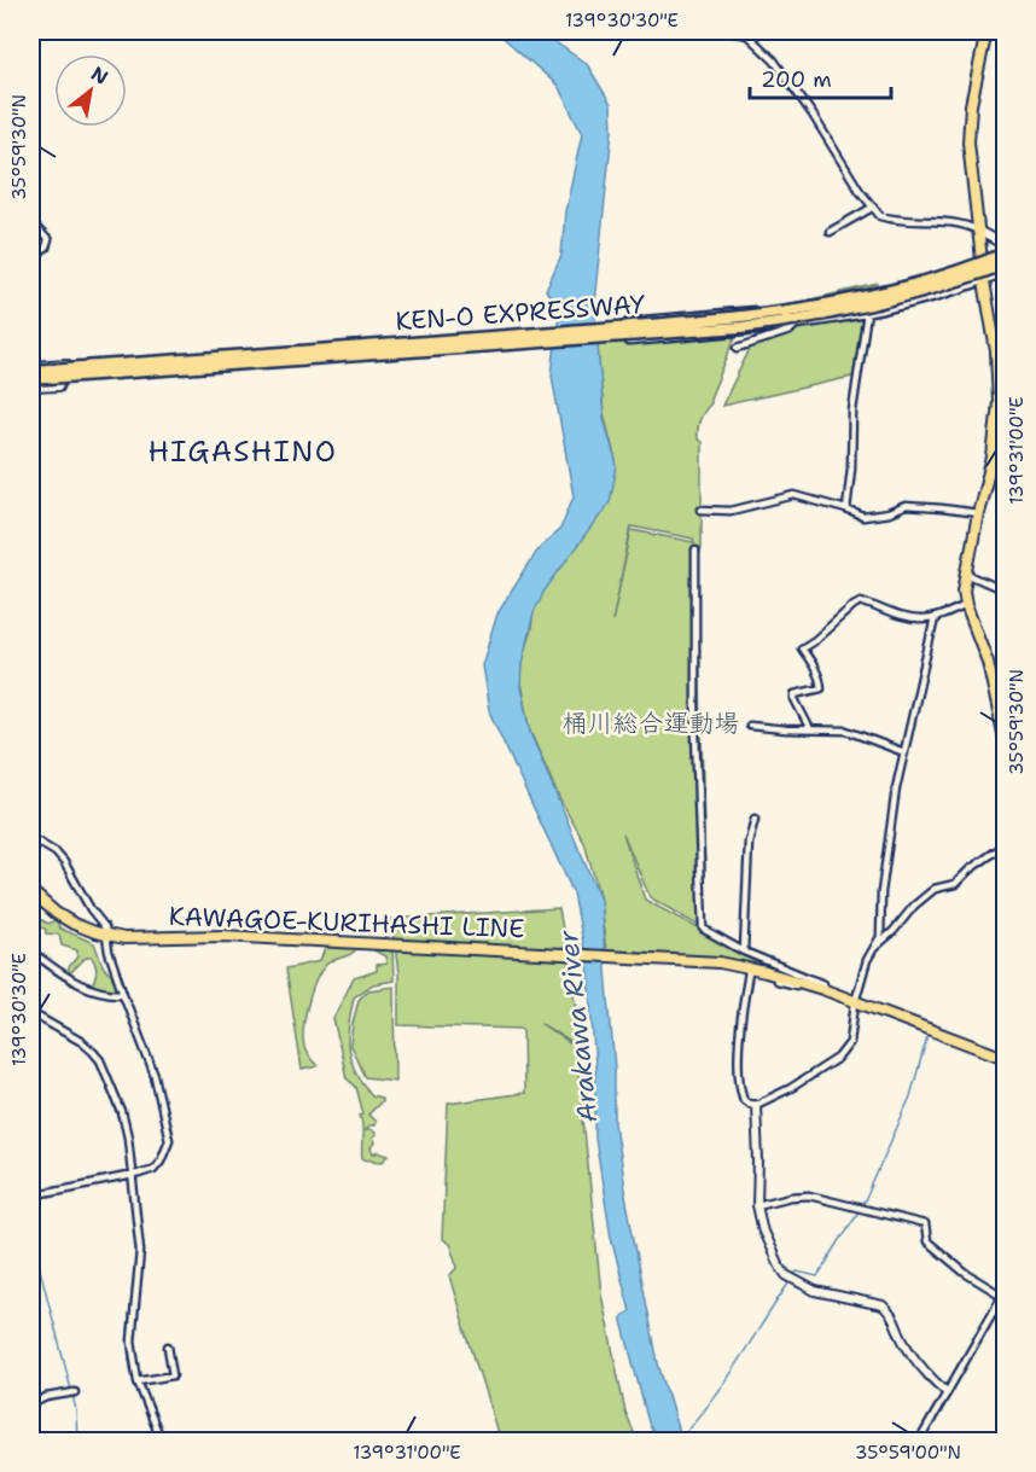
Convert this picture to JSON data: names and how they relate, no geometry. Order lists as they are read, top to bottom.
{
  "streets": {
    "highway": ["KEN-O EXPRESSWAY"],
    "main road": ["KAWAGOE-KURIHASHI LINE"]
  },
  "districts": ["HIGASHINO"],
  "water": ["Arakawa River"],
  "parks": ["桶川総合運動場"],
  "scale_bar": "200 m",
  "north": "top right",
  "coordinates": [
    "139°30'30\"E",
    "35°59'30\"N",
    "139°31'00\"E",
    "35°59'00\"N"
  ]
}
